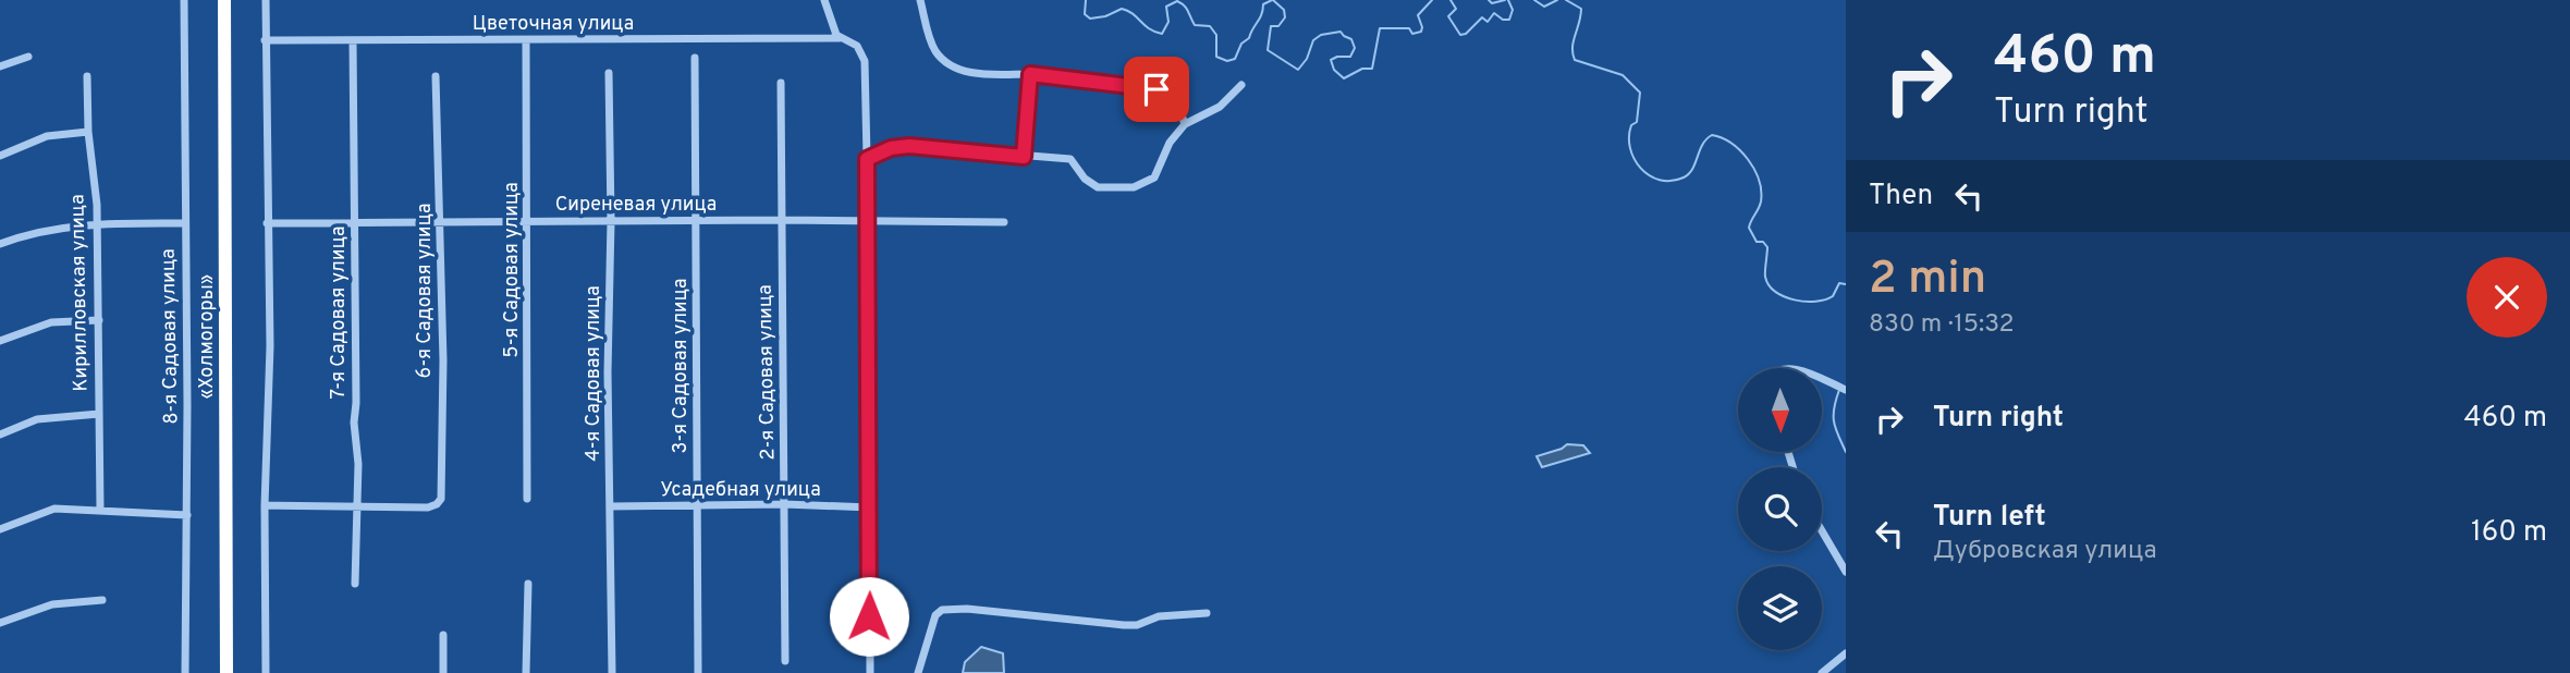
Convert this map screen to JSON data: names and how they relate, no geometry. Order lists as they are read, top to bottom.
{
  "streets": {
    "highway": ["«Холмогоры»"],
    "street": [
      "Цветочная улица",
      "Сиреневая улица",
      "5-я Садовая улица",
      "6-я Садовая улица",
      "Кирилловская улица",
      "7-я Садовая улица",
      "8-я Садовая улица",
      "3-я Садовая улица",
      "2-я Садовая улица",
      "4-я Садовая улица",
      "Усадебная улица"
    ]
  },
  "crossings": [
    ["Цветочная улица", "5-я Садовая улица"],
    ["Цветочная улица", "7-я Садовая улица"],
    ["Сиреневая улица", "5-я Садовая улица"],
    ["Сиреневая улица", "6-я Садовая улица"],
    ["Сиреневая улица", "7-я Садовая улица"],
    ["Сиреневая улица", "3-я Садовая улица"],
    ["Сиреневая улица", "2-я Садовая улица"],
    ["Сиреневая улица", "4-я Садовая улица"],
    ["6-я Садовая улица", "7-я Садовая улица"],
    ["3-я Садовая улица", "Усадебная улица"],
    ["2-я Садовая улица", "Усадебная улица"],
    ["4-я Садовая улица", "Усадебная улица"]
  ],
  "north": "bottom",
  "page": {
    "turn": ["460 m", "Turn right"],
    "then": "Then",
    "heading": ["2 min", "830 m · 15:32"],
    "list": [
      {
        "name": "Turn right",
        "value": "460 m"
      },
      {
        "name": "Turn left",
        "note": "Дубровская улица",
        "value": "160 m"
      }
    ]
  }
}
